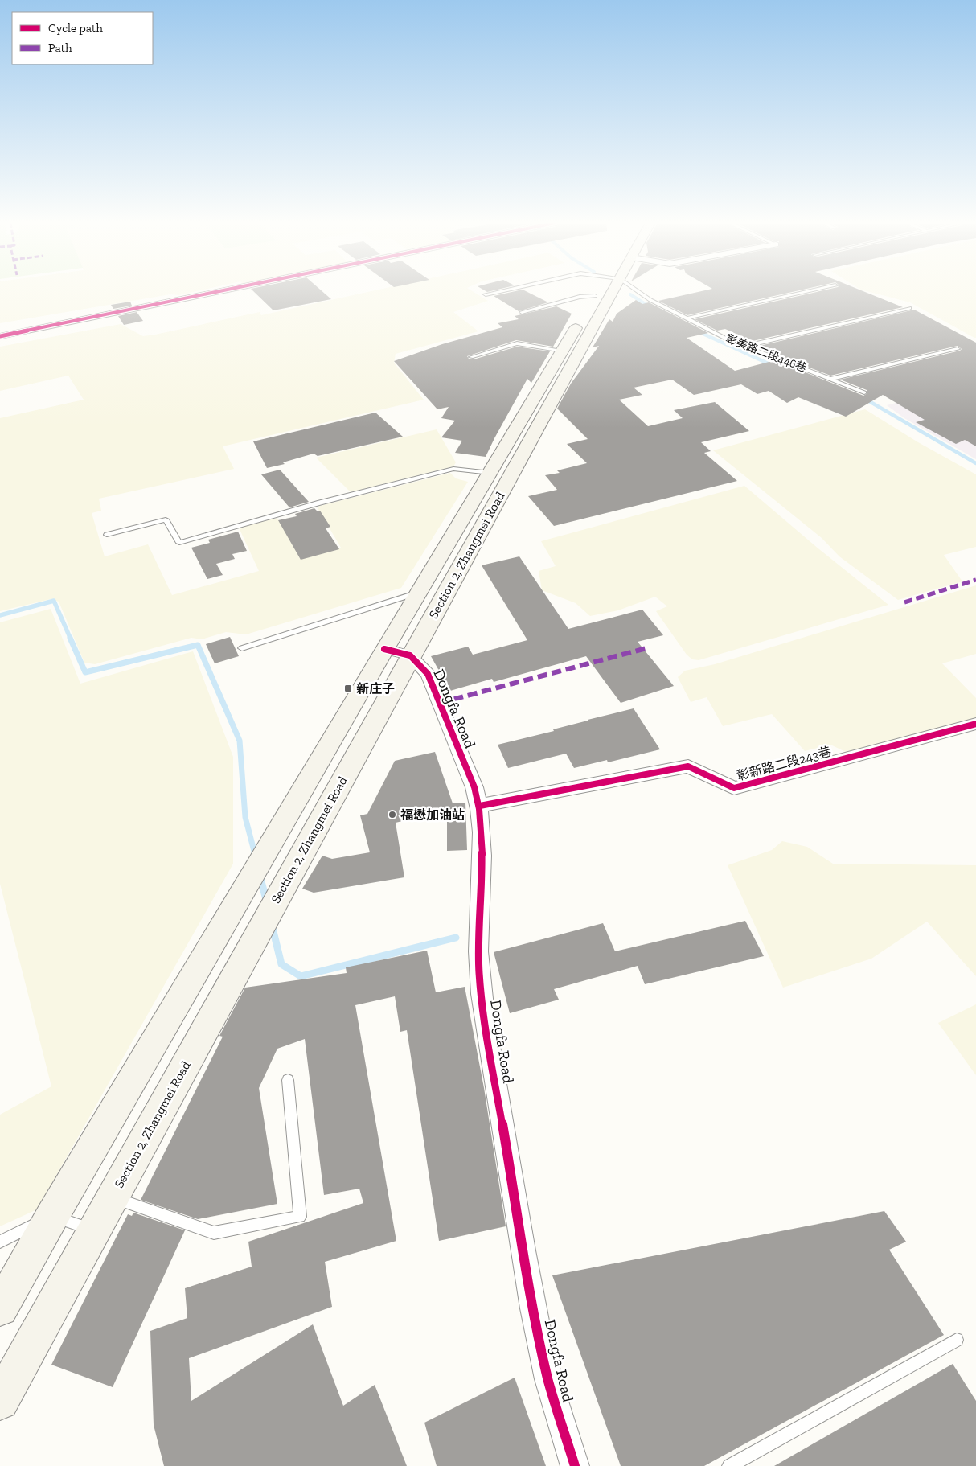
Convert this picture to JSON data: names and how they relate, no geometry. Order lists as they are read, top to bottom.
{
  "streets": {
    "main road": ["Section 2, Zhangmei Road"],
    "street": ["Dongfa Road", "彰新路二段243巷"],
    "lane": ["彰美路二段446巷"]
  },
  "crossings": [
    ["Section 2, Zhangmei Road", "Dongfa Road"],
    ["Dongfa Road", "彰新路二段243巷"]
  ],
  "places": {
    "transit": ["新庄子"],
    "other": ["福懋加油站"]
  },
  "legend": ["Cycle path", "Path"]
}
